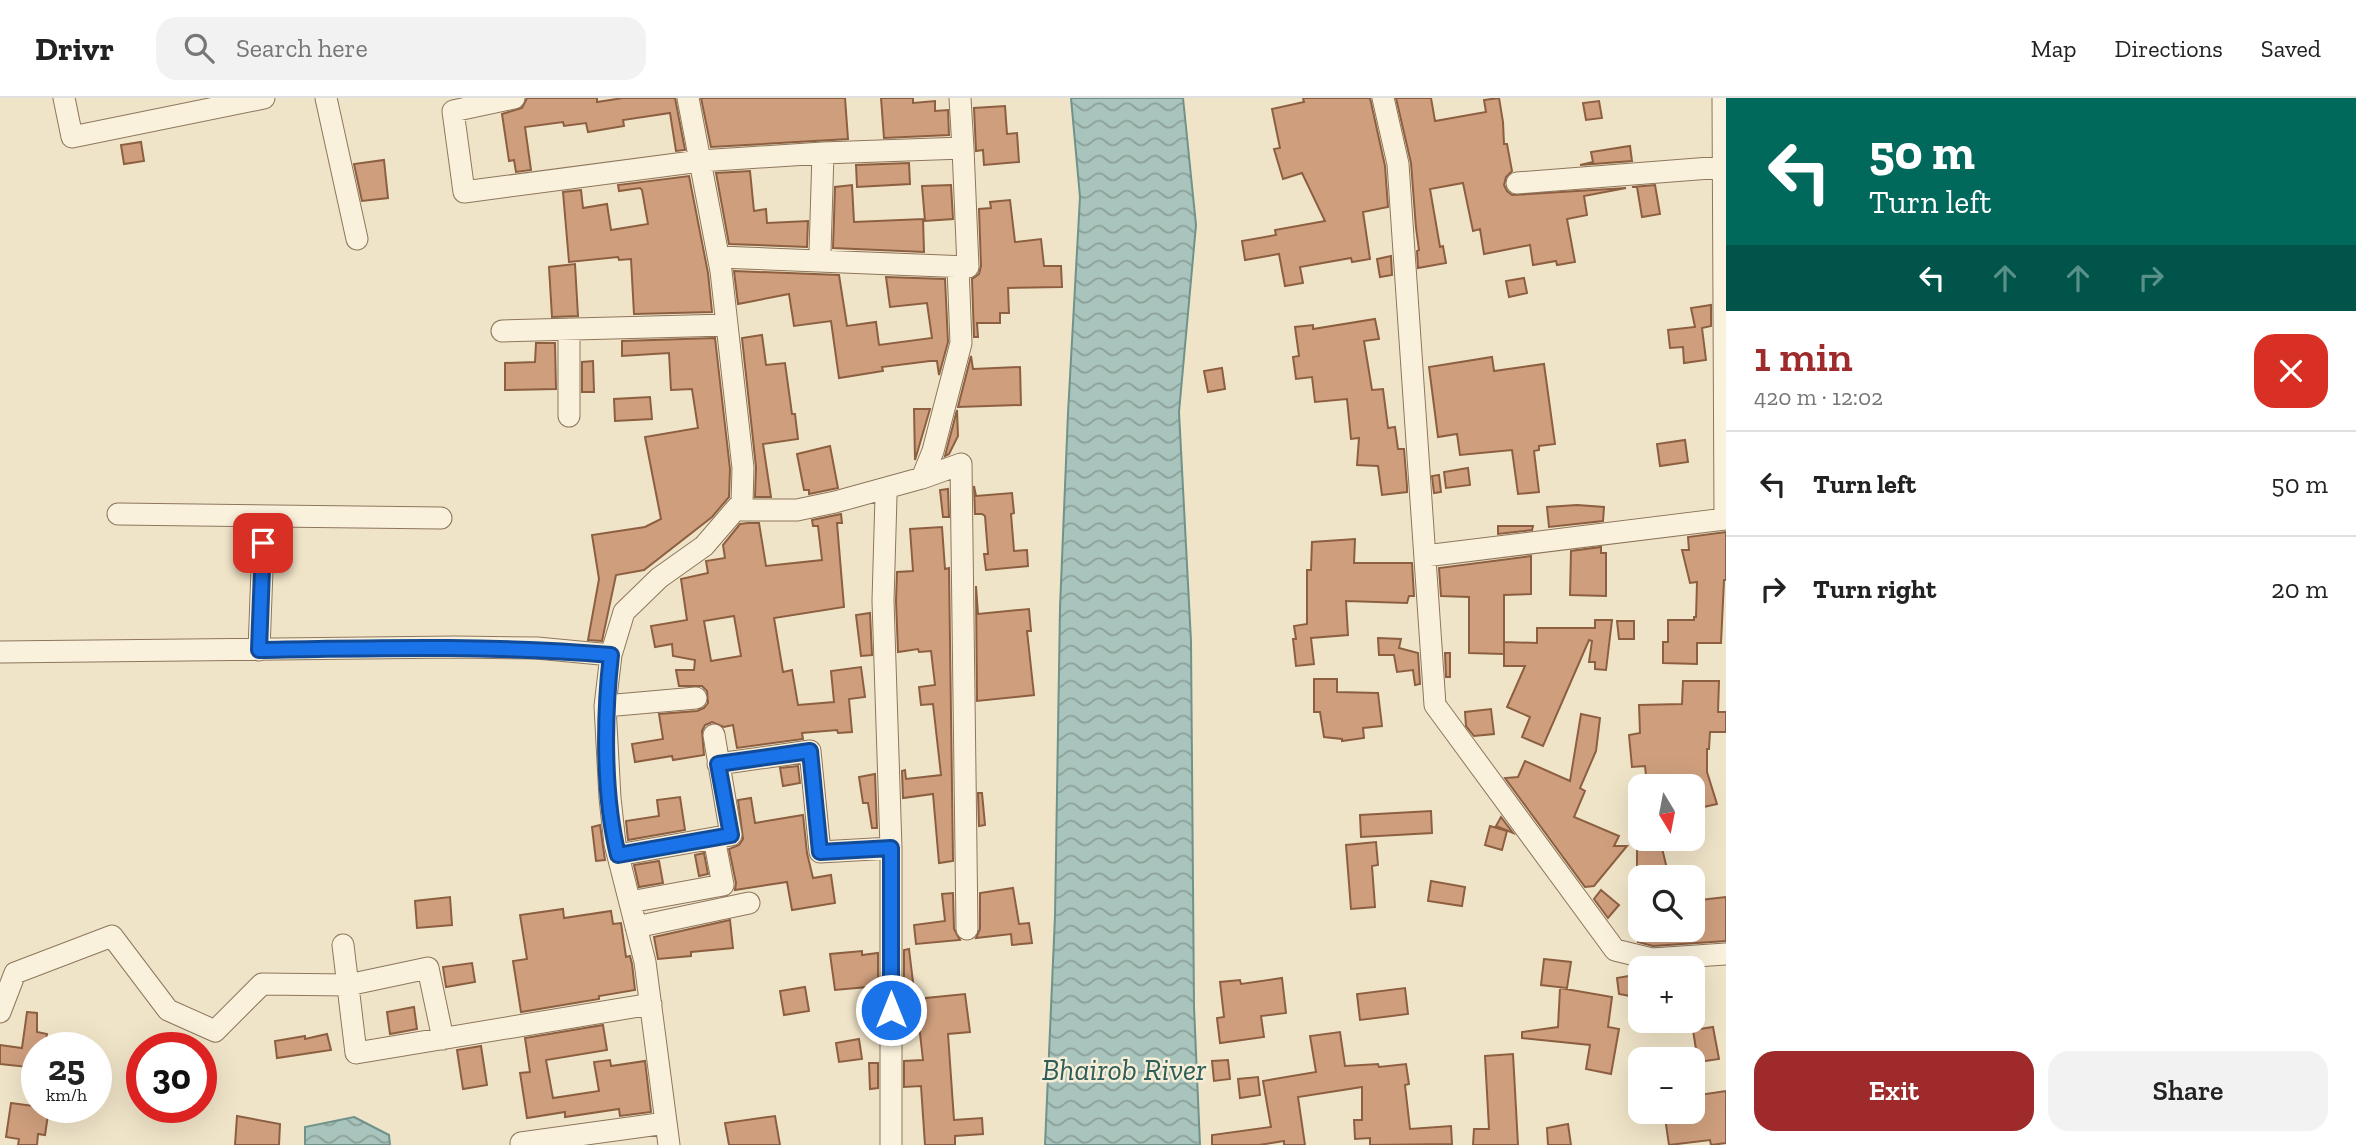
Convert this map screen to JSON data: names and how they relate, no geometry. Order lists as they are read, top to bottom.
{
  "water": ["Bhairob River"],
  "north": "bottom",
  "page": {
    "header": "Drivr",
    "search": "Search here",
    "nav": ["Map", "Directions", "Saved"],
    "turn": ["50 m", "Turn left"],
    "heading": ["1 min", "420 m · 12:02"],
    "list": [
      {
        "name": "Turn left",
        "value": "50 m"
      },
      {
        "name": "Turn right",
        "value": "20 m"
      }
    ],
    "map_buttons": ["+", "−"],
    "speed": "25 km/h",
    "limit": "30",
    "buttons": ["Exit", "Share"]
  }
}
